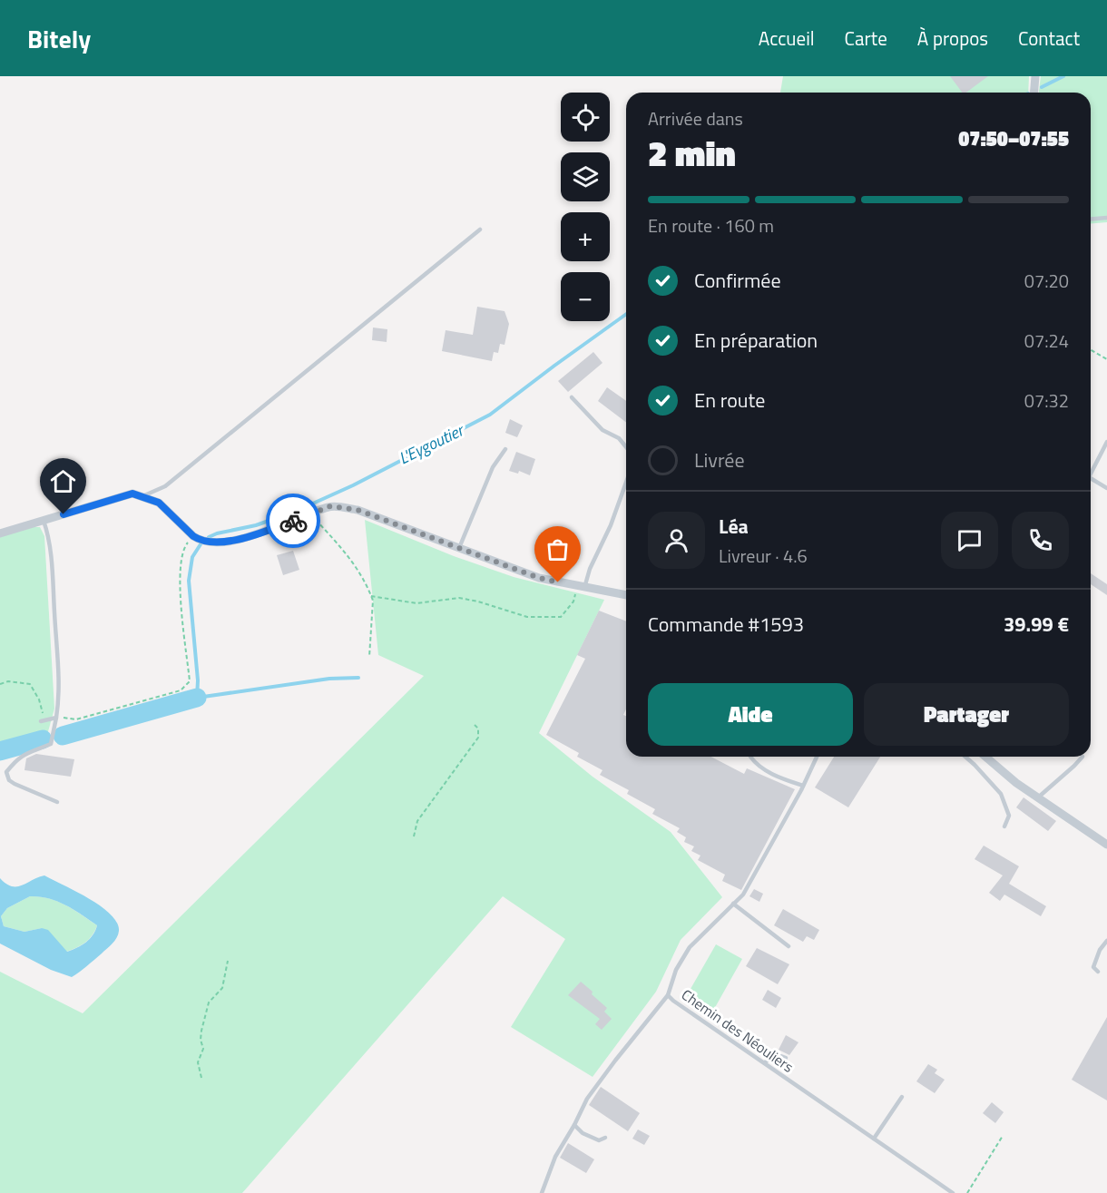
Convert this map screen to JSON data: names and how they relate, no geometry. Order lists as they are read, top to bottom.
{
  "streets": {
    "lane": ["Chemin des Néouliers"]
  },
  "water": ["L'Eygoutier"],
  "page": {
    "header": "Bitely",
    "nav": [
      "Accueil",
      "Carte",
      "À propos",
      "Contact"
    ],
    "map_buttons": ["+", "−"],
    "heading": ["2 min", "Arrivée dans", "07:50–07:55"],
    "panel": [
      "Léa",
      "Livreur · 4.6",
      "Commande #1593",
      "39.99 €"
    ],
    "bar": "En route · 160 m",
    "list": [
      ["Confirmée", "07:20"],
      ["En préparation", "07:24"],
      ["En route", "07:32"],
      "Livrée"
    ],
    "buttons": ["Aide", "Partager"]
  }
}
